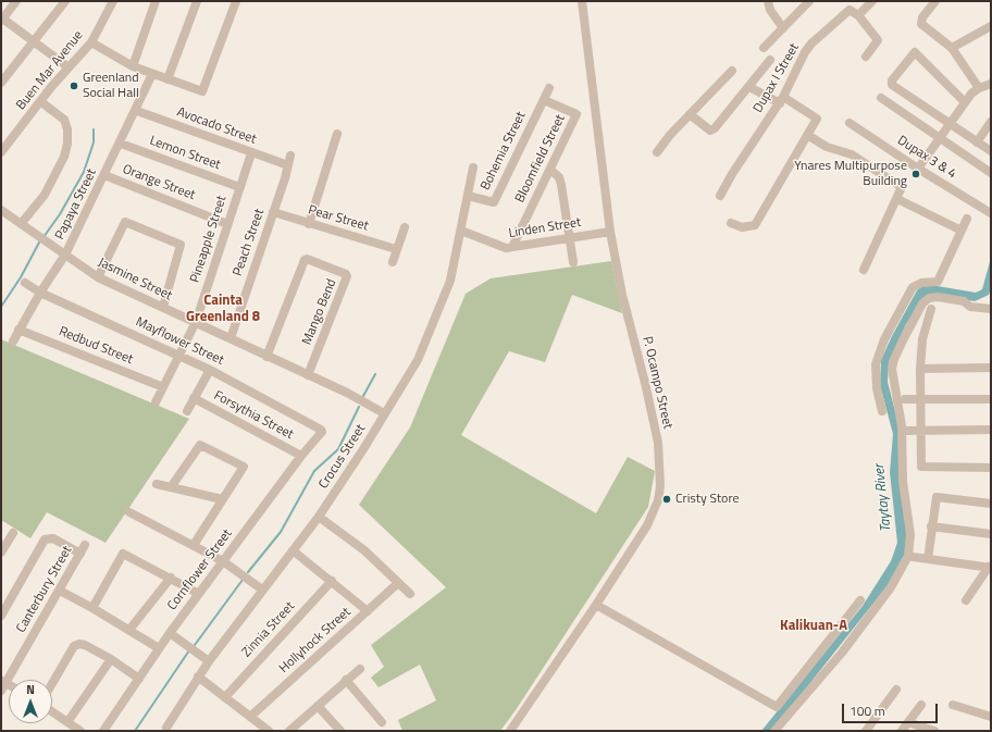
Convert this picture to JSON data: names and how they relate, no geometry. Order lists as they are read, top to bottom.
{
  "streets": {
    "street": [
      "Buen Mar Avenue",
      "Dupax I Street",
      "Avocado Street",
      "Bohemia Street",
      "Lemon Street",
      "Dupax 3 & 4",
      "Bloomfield Street",
      "Orange Street",
      "Papaya Street",
      "Pear Street",
      "Linden Street",
      "Pineapple Street",
      "Peach Street",
      "Jasmine Street",
      "Mango Bend",
      "Mayflower Street",
      "Redbud Street",
      "P. Ocampo Street",
      "Forsythia Street",
      "Crocus Street",
      "Cornflower Street",
      "Canterbury Street",
      "Zinnia Street",
      "Hollyhock Street"
    ]
  },
  "crossings": [
    ["Avocado Street", "Papaya Street"],
    ["Avocado Street", "Pineapple Street"],
    ["Avocado Street", "Peach Street"],
    ["Bohemia Street", "Bloomfield Street"],
    ["Bohemia Street", "Crocus Street"],
    ["Lemon Street", "Papaya Street"],
    ["Lemon Street", "Pineapple Street"],
    ["Bloomfield Street", "Linden Street"],
    ["Orange Street", "Papaya Street"],
    ["Orange Street", "Pineapple Street"],
    ["Papaya Street", "Jasmine Street"],
    ["Papaya Street", "Mayflower Street"],
    ["Papaya Street", "Redbud Street"],
    ["Pear Street", "Peach Street"],
    ["Linden Street", "P. Ocampo Street"],
    ["Linden Street", "Crocus Street"],
    ["Pineapple Street", "Jasmine Street"],
    ["Pineapple Street", "Mayflower Street"],
    ["Pineapple Street", "Redbud Street"],
    ["Peach Street", "Jasmine Street"],
    ["Jasmine Street", "Mango Bend"],
    ["Jasmine Street", "Crocus Street"],
    ["Mayflower Street", "Cornflower Street"],
    ["Forsythia Street", "Cornflower Street"]
  ],
  "districts": ["Cainta Greenland 8", "Kalikuan-A"],
  "water": ["Taytay River"],
  "places": ["Greenland Social Hall", "Ynares Multipurpose Building", "Cristy Store"],
  "scale_bar": "100 m",
  "north": "top"
}
